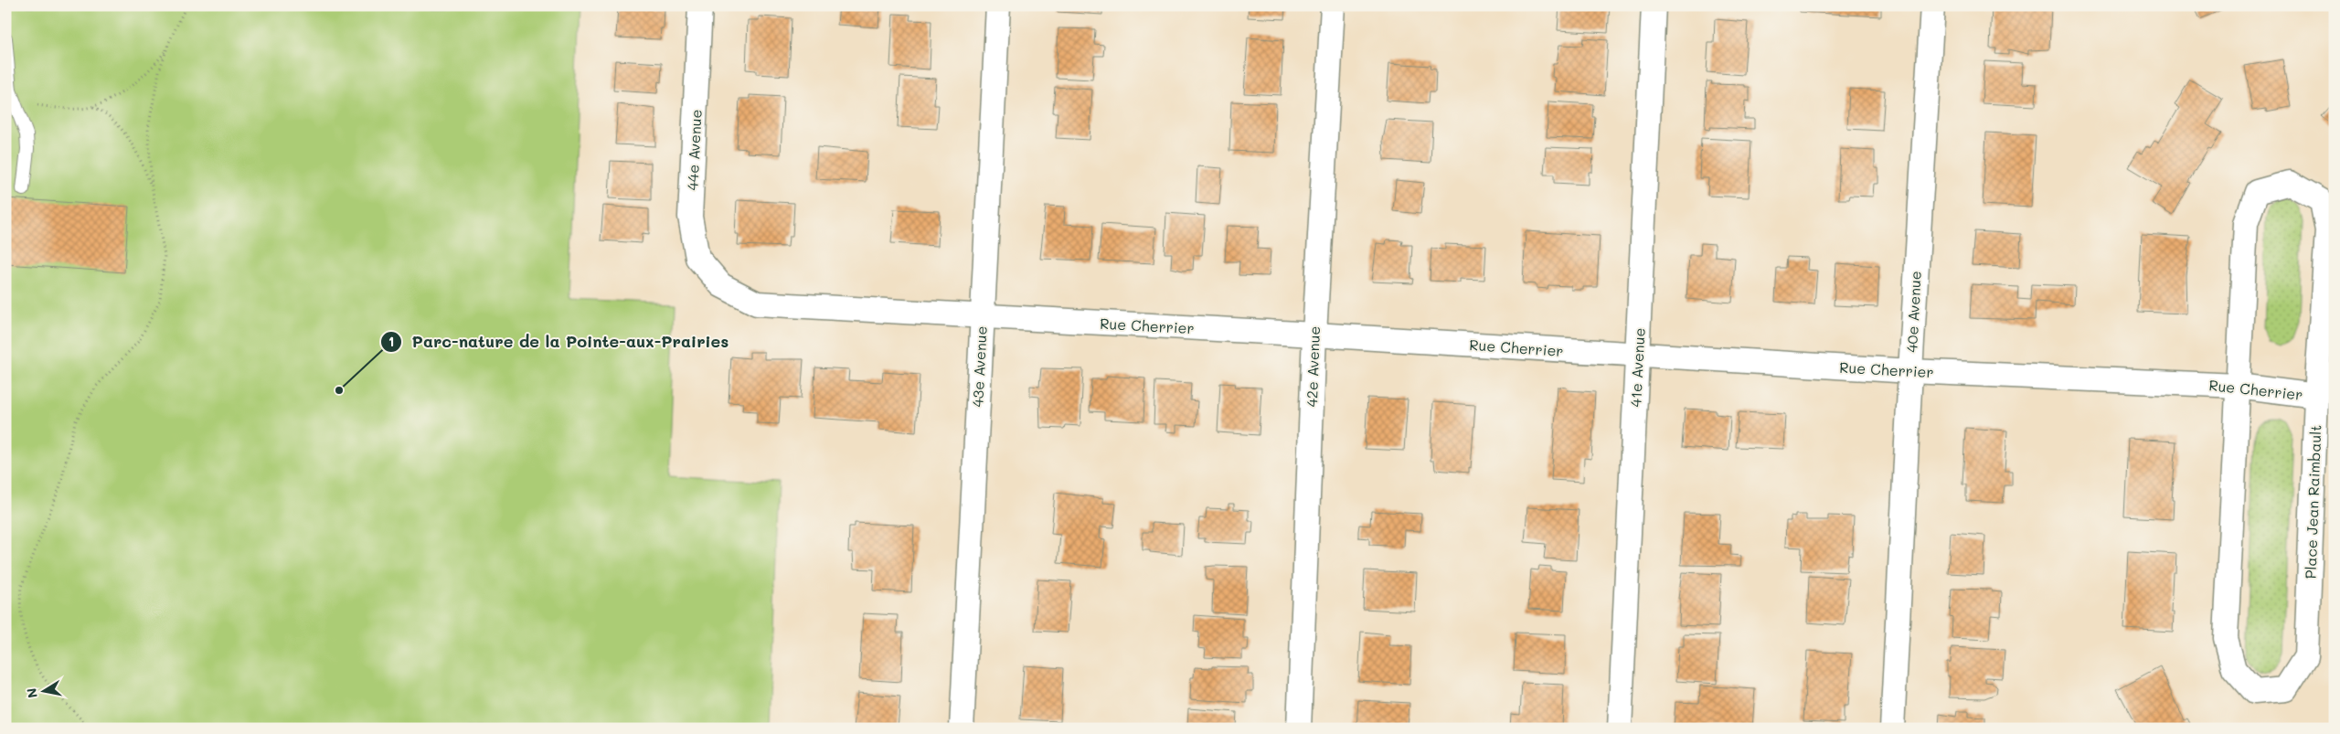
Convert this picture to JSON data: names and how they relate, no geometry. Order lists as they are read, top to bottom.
{
  "streets": {
    "street": [
      "44e Avenue",
      "40e Avenue",
      "Rue Cherrier",
      "43e Avenue",
      "42e Avenue",
      "41e Avenue",
      "Place Jean Raimbault"
    ]
  },
  "crossings": [
    ["44e Avenue", "Rue Cherrier"],
    ["40e Avenue", "Rue Cherrier"],
    ["Rue Cherrier", "43e Avenue"],
    ["Rue Cherrier", "42e Avenue"],
    ["Rue Cherrier", "41e Avenue"],
    ["Rue Cherrier", "Place Jean Raimbault"]
  ],
  "places": ["Parc-nature de la Pointe-aux-Prairies"],
  "north": "left"
}
